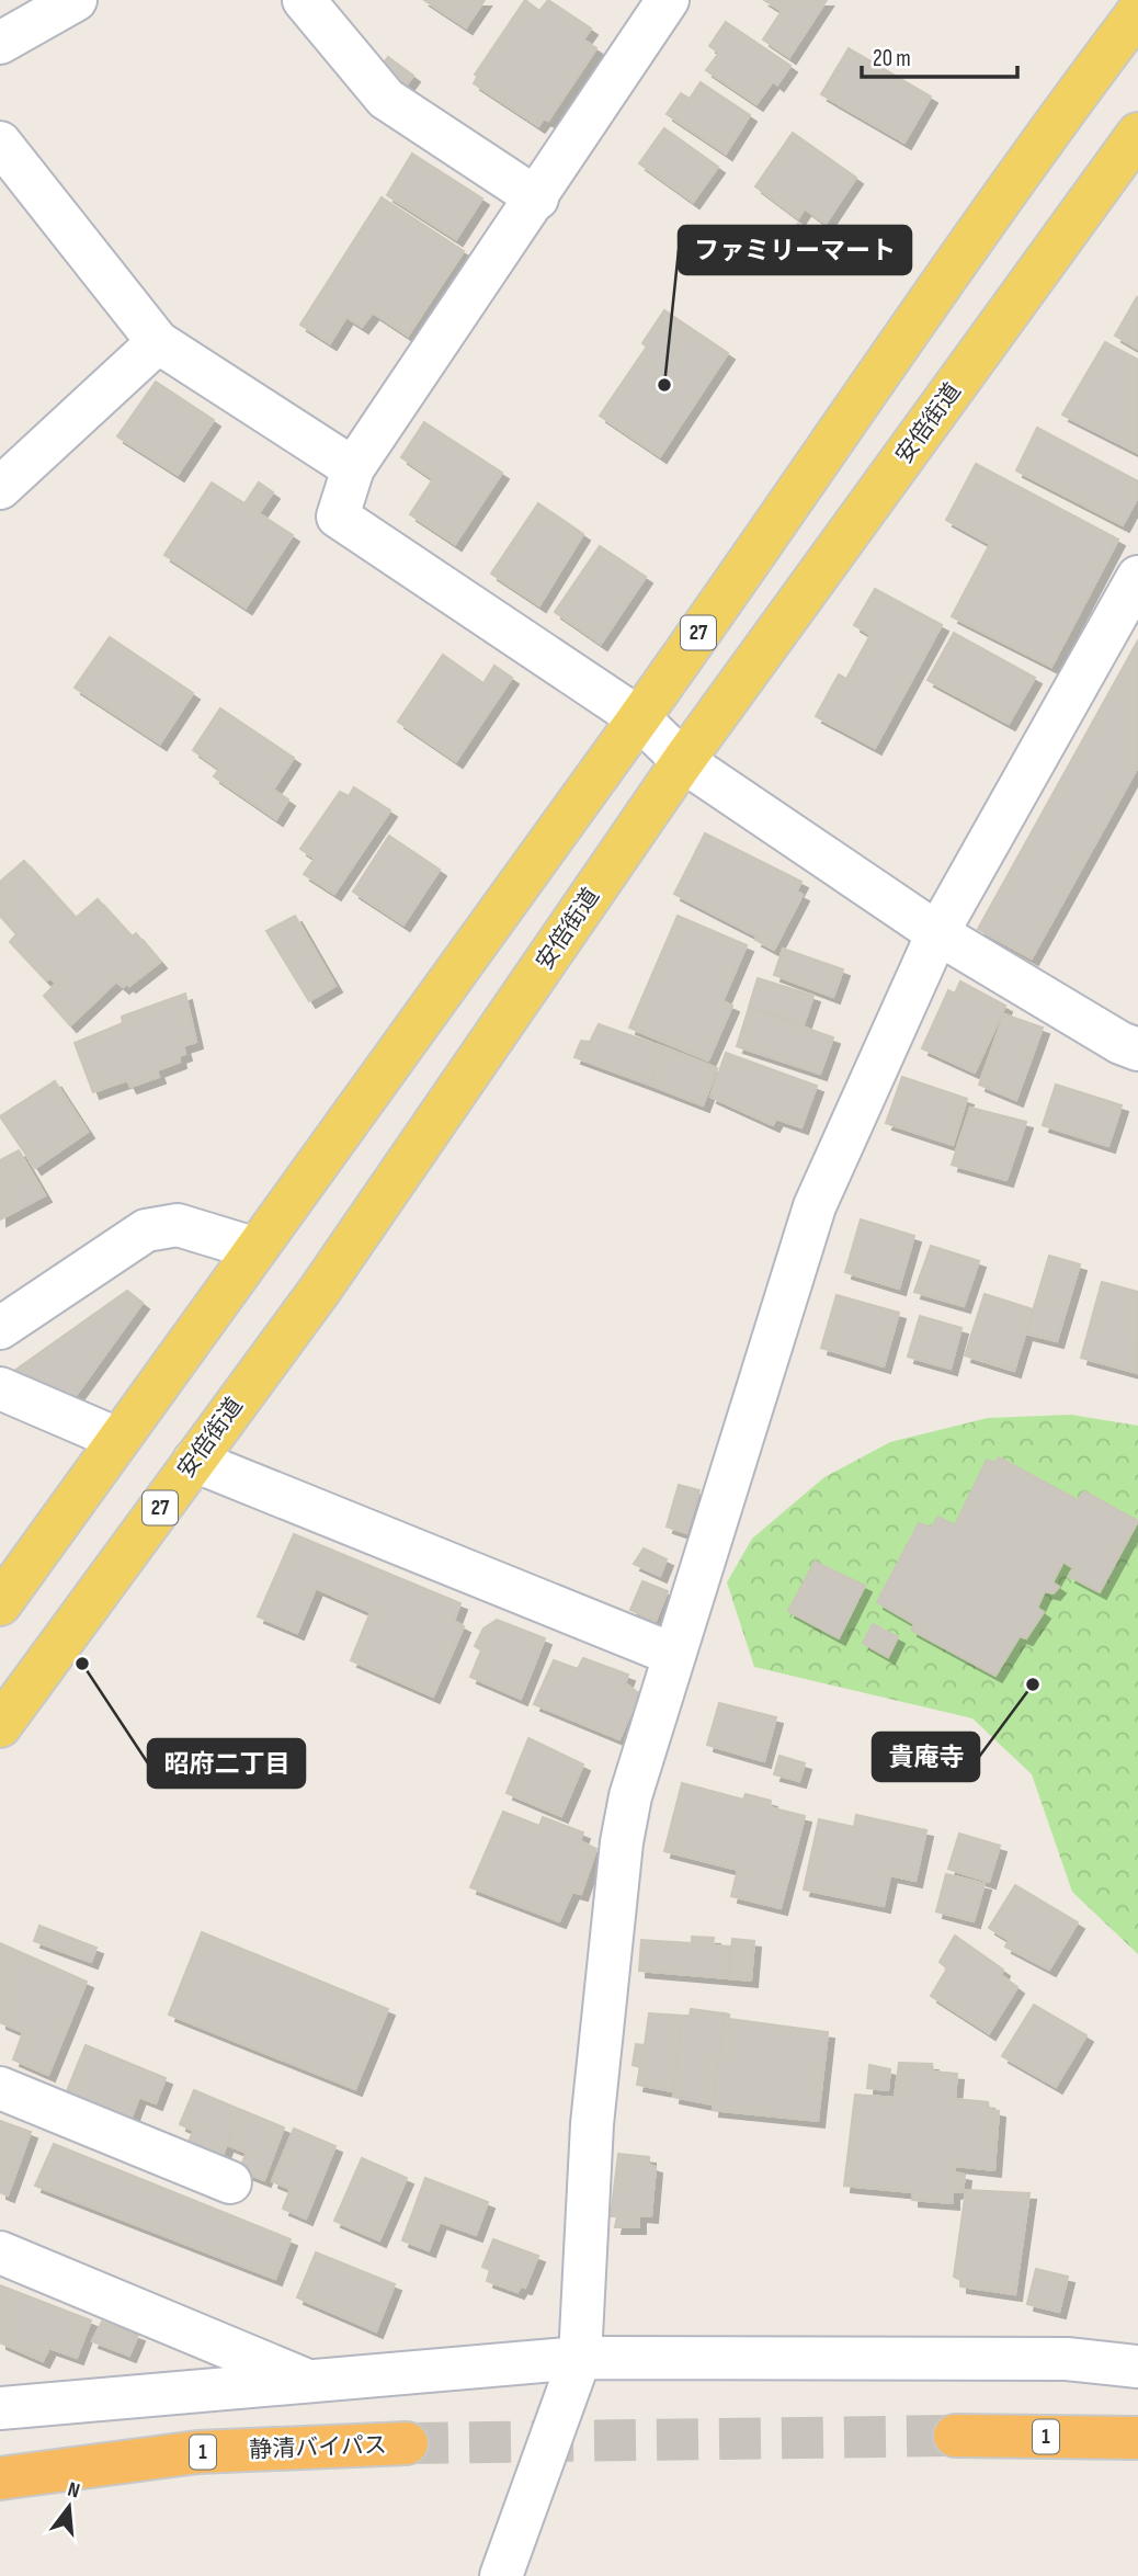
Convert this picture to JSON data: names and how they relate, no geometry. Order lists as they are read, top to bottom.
{
  "streets": {
    "highway": ["1", "静清バイパス"],
    "main road": ["安倍街道", "27"]
  },
  "places": ["ファミリーマート", "昭府二丁目", "貴庵寺"],
  "scale_bar": "20 m",
  "north": "top"
}
